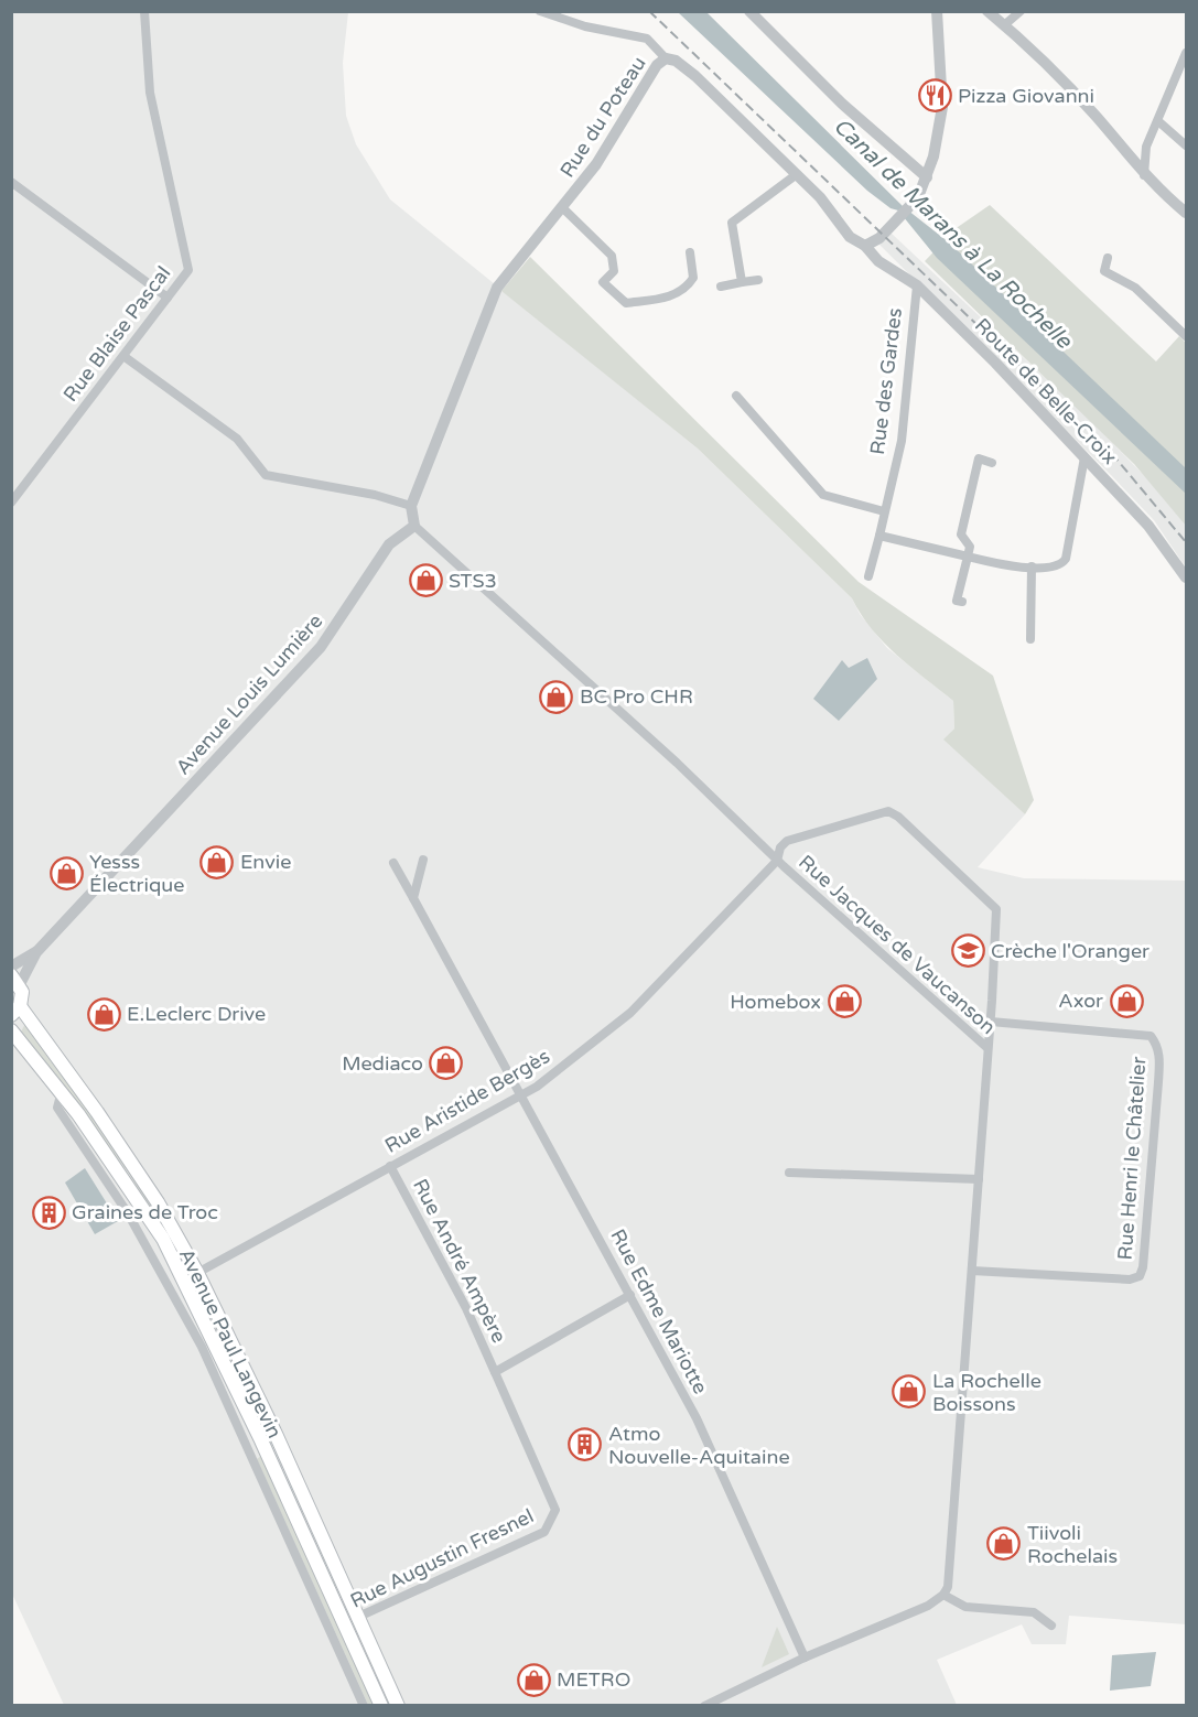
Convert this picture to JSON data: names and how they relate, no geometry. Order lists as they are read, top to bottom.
{
  "streets": {
    "main road": ["Avenue Paul Langevin"],
    "street": [
      "Rue du Poteau",
      "Rue Blaise Pascal",
      "Rue des Gardes",
      "Route de Belle-Croix",
      "Avenue Louis Lumière",
      "Rue Jacques de Vaucanson",
      "Rue Aristide Bergès",
      "Rue Henri le Châtelier",
      "Rue André Ampère",
      "Rue Edme Mariotte",
      "Rue Augustin Fresnel"
    ]
  },
  "crossings": [
    ["Rue du Poteau", "Route de Belle-Croix"],
    ["Rue des Gardes", "Route de Belle-Croix"],
    ["Avenue Louis Lumière", "Rue Jacques de Vaucanson"],
    ["Rue Jacques de Vaucanson", "Rue Aristide Bergès"],
    ["Rue Jacques de Vaucanson", "Rue Henri le Châtelier"],
    ["Rue Aristide Bergès", "Rue Henri le Châtelier"],
    ["Rue Aristide Bergès", "Rue André Ampère"],
    ["Rue Aristide Bergès", "Rue Edme Mariotte"],
    ["Rue Aristide Bergès", "Avenue Paul Langevin"],
    ["Rue André Ampère", "Rue Augustin Fresnel"],
    ["Avenue Paul Langevin", "Rue Augustin Fresnel"]
  ],
  "water": ["Canal de Marans à La Rochelle"],
  "places": {
    "restaurant": ["Pizza Giovanni"],
    "shop": [
      "STS3",
      "BC Pro CHR",
      "Envie",
      "Yesss Électrique",
      "Axor",
      "Homebox",
      "E.Leclerc Drive",
      "Mediaco",
      "La Rochelle Boissons",
      "Tiivoli Rochelais",
      "METRO"
    ],
    "school or university": ["Crèche l'Oranger"],
    "building": ["Graines de Troc", "Atmo Nouvelle-Aquitaine"]
  }
}
